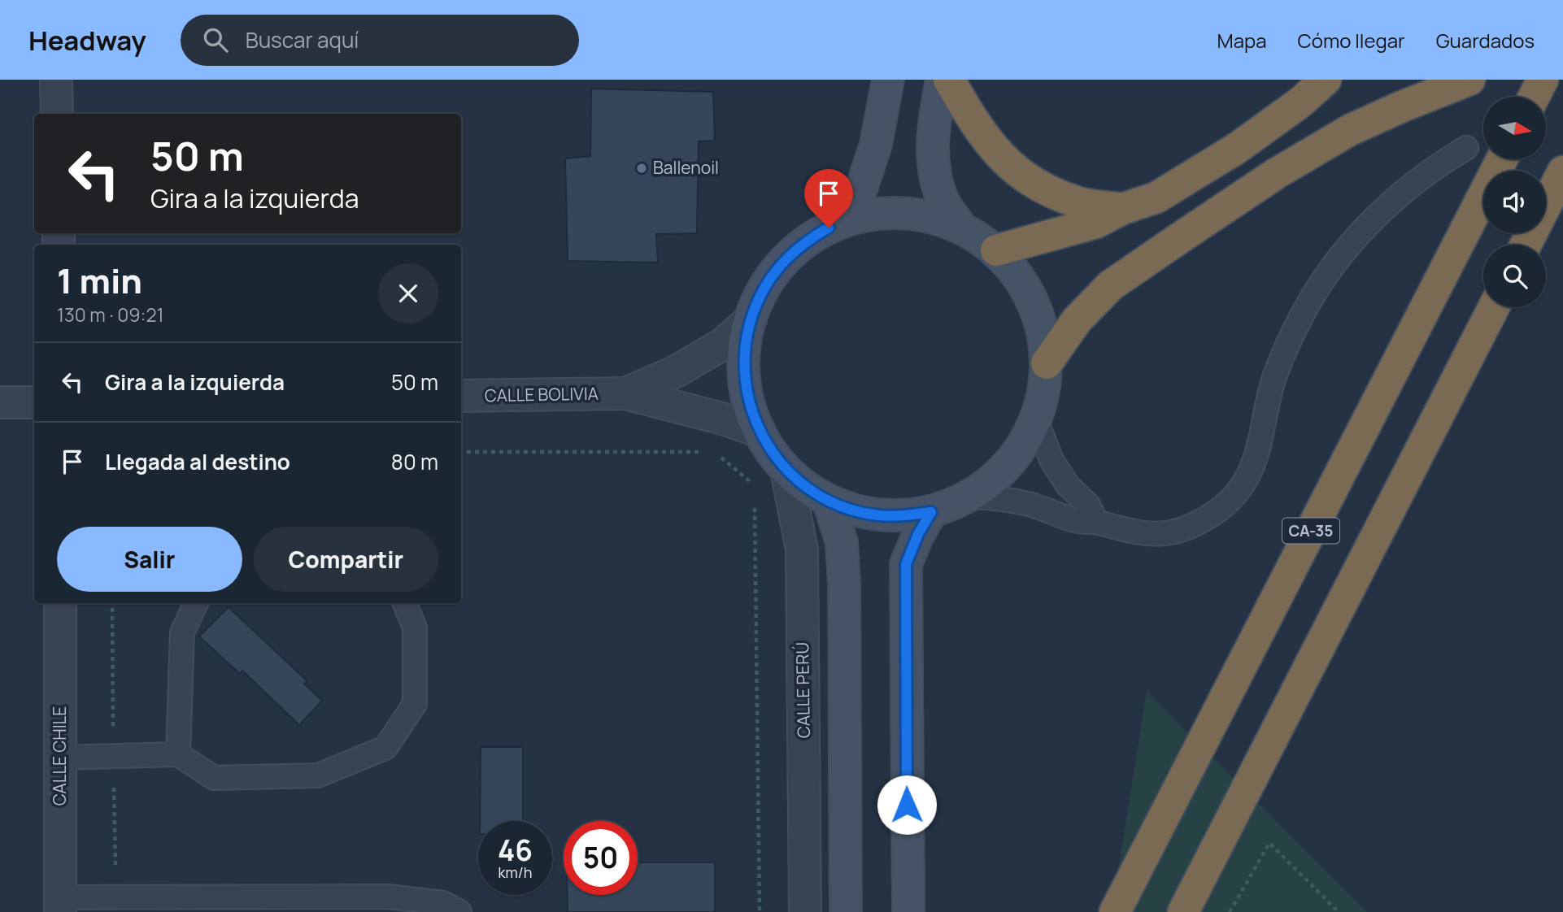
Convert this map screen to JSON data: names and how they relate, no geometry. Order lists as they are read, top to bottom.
{
  "streets": {
    "highway": ["CA-35"],
    "street": ["CALLE BOLIVIA", "CALLE PERÚ", "CALLE CHILE"]
  },
  "places": ["Ballenoil"],
  "north": "right",
  "page": {
    "header": "Headway",
    "search": "Buscar aquí",
    "nav": ["Mapa", "Cómo llegar", "Guardados"],
    "turn": ["50 m", "Gira a la izquierda"],
    "heading": ["1 min", "130 m · 09:21"],
    "list": [
      {
        "name": "Gira a la izquierda",
        "value": "50 m"
      },
      {
        "name": "Llegada al destino",
        "value": "80 m"
      }
    ],
    "buttons": ["Salir", "Compartir"],
    "speed": "46 km/h",
    "limit": "50"
  }
}
